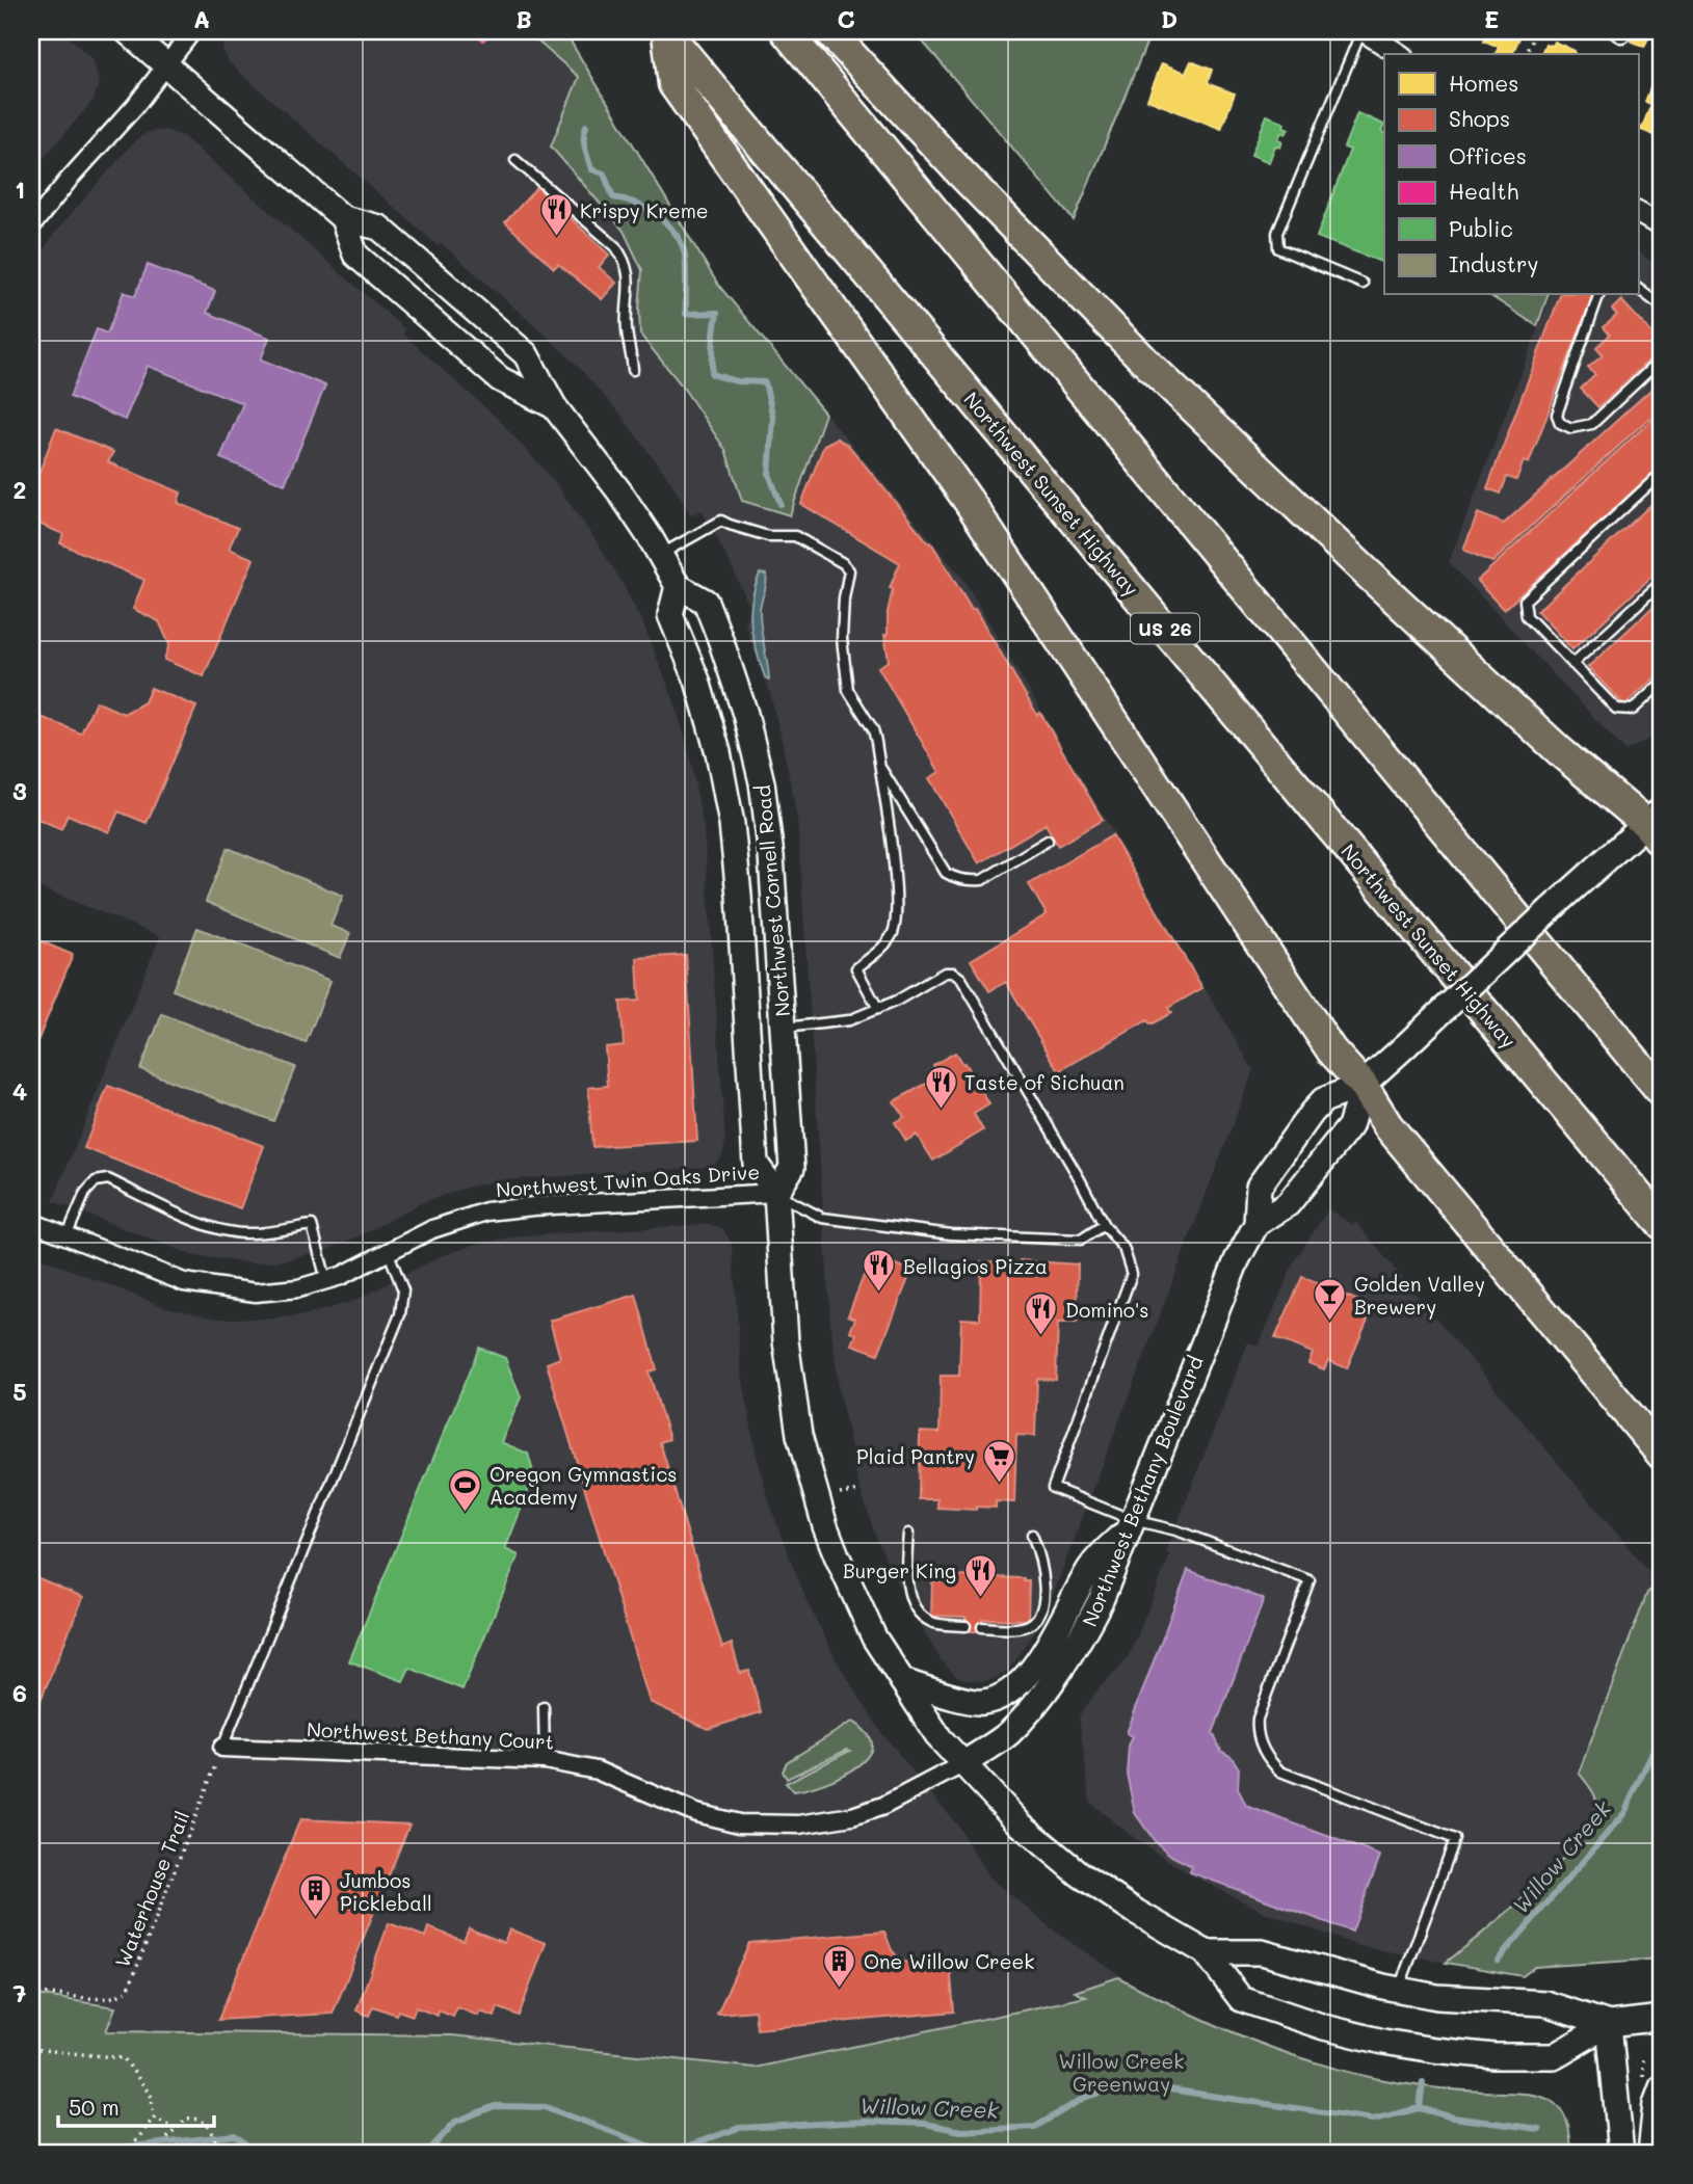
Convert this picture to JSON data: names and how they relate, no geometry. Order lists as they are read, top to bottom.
{
  "streets": {
    "highway": ["Northwest Sunset Highway", "US 26"],
    "main road": ["Northwest Cornell Road", "Northwest Bethany Boulevard"],
    "street": ["Northwest Twin Oaks Drive", "Northwest Bethany Court"],
    "path": ["Waterhouse Trail"]
  },
  "crossings": [
    ["Northwest Cornell Road", "Northwest Twin Oaks Drive"],
    ["Northwest Cornell Road", "Northwest Bethany Boulevard"],
    ["Northwest Cornell Road", "Northwest Bethany Court"],
    ["Northwest Bethany Boulevard", "Northwest Bethany Court"],
    ["Northwest Bethany Court", "Waterhouse Trail"]
  ],
  "water": ["Willow Creek"],
  "parks": ["Willow Creek Greenway"],
  "places": {
    "restaurant": [
      "Krispy Kreme",
      "Taste of Sichuan",
      "Bellagios Pizza",
      "Domino's",
      "Burger King"
    ],
    "bar": ["Golden Valley Brewery"],
    "supermarket": ["Plaid Pantry"],
    "sports": ["Oregon Gymnastics Academy"],
    "building": ["Jumbos Pickleball", "One Willow Creek"]
  },
  "legend": [
    "Homes",
    "Shops",
    "Offices",
    "Health",
    "Public",
    "Industry"
  ],
  "scale_bar": "50 m",
  "grid": {
    "columns": [
      "A",
      "B",
      "C",
      "D",
      "E"
    ],
    "rows": [
      "1",
      "2",
      "3",
      "4",
      "5",
      "6",
      "7"
    ]
  }
}
